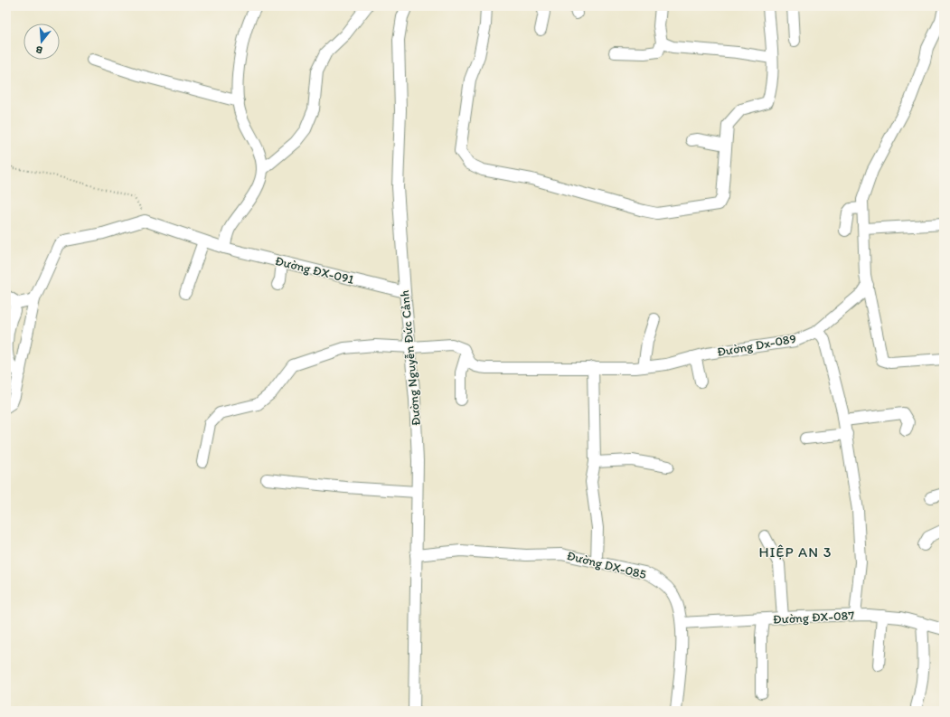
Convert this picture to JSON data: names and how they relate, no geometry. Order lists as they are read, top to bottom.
{
  "streets": {
    "street": [
      "Đường ĐX-091",
      "Đường Dx-089",
      "Đường Nguyễn Đức Cảnh",
      "Đường DX-085",
      "Đường ĐX-087"
    ]
  },
  "crossings": [
    ["Đường ĐX-091", "Đường Nguyễn Đức Cảnh"],
    ["Đường Dx-089", "Đường Nguyễn Đức Cảnh"],
    ["Đường Nguyễn Đức Cảnh", "Đường DX-085"],
    ["Đường DX-085", "Đường ĐX-087"]
  ],
  "districts": ["HIỆP AN 3"],
  "north": "bottom"
}
